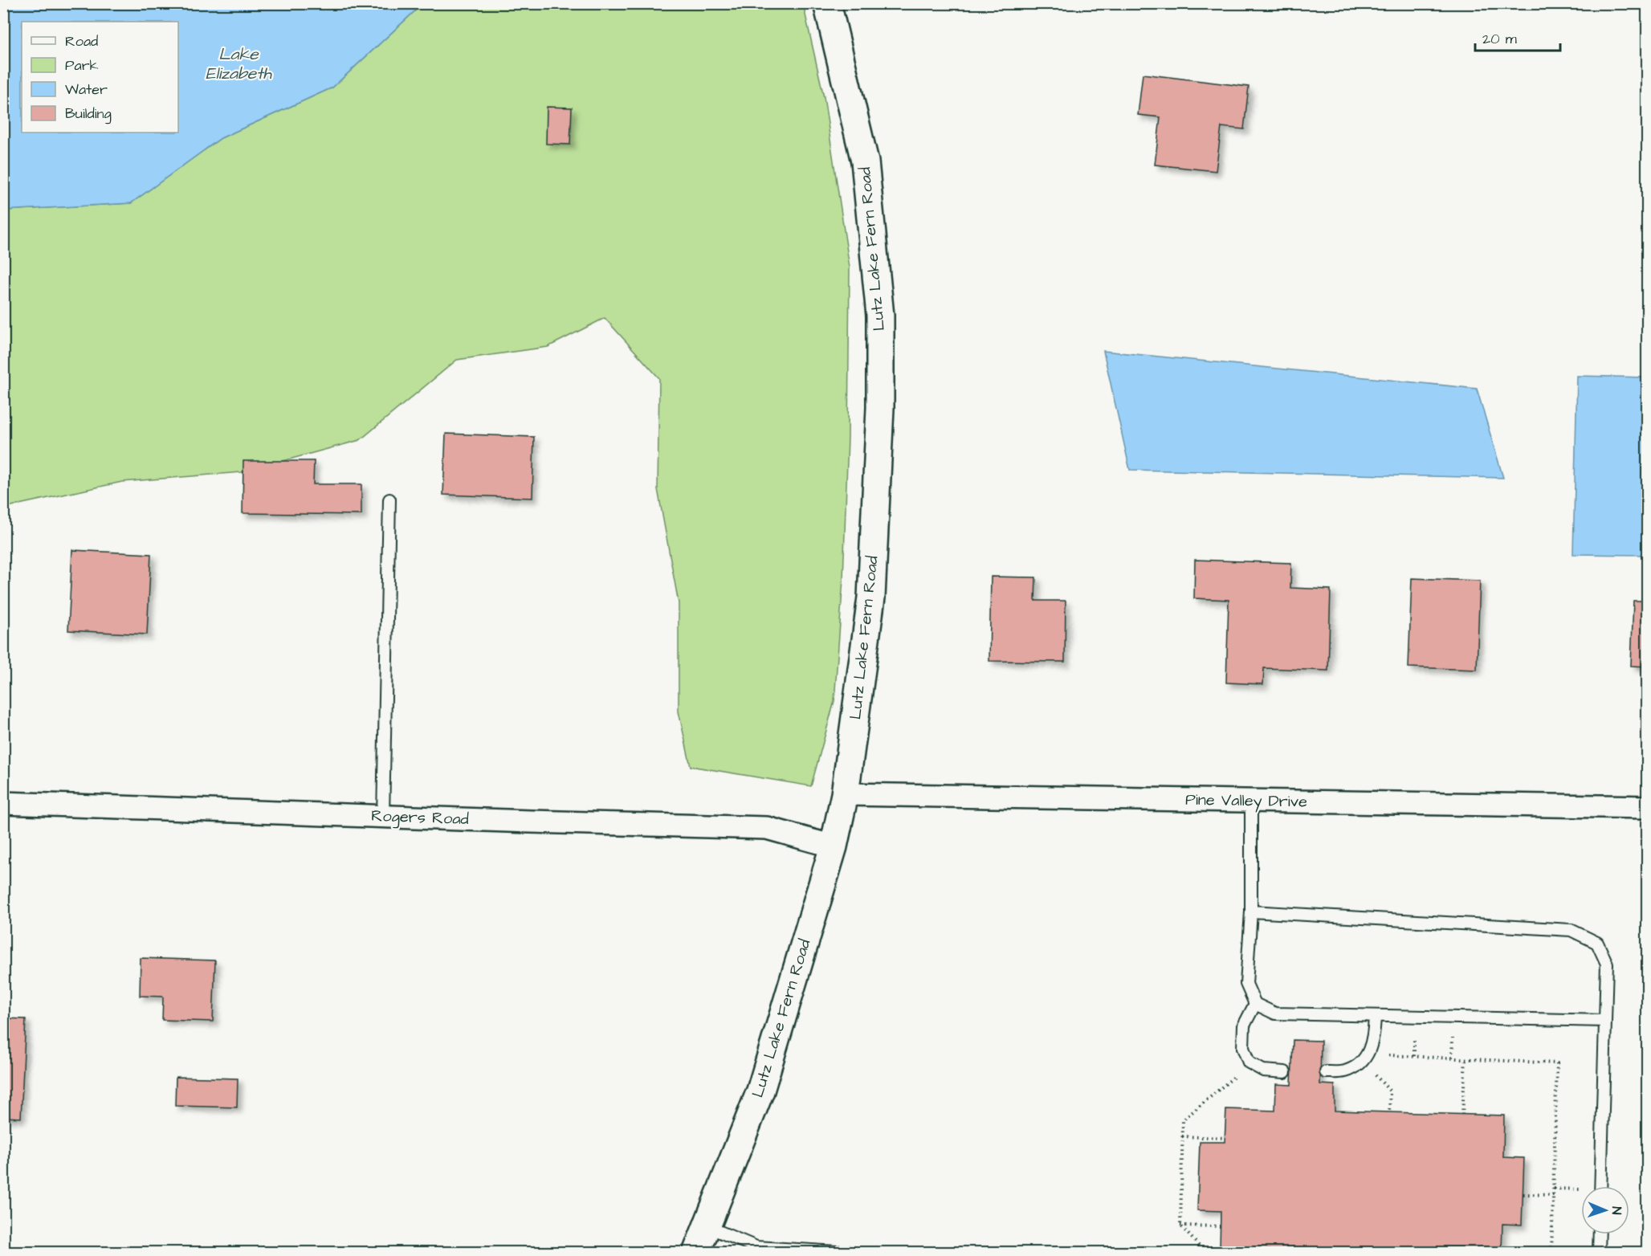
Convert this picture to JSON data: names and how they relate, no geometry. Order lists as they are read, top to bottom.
{
  "streets": {
    "main road": ["Lutz Lake Fern Road"],
    "street": ["Pine Valley Drive", "Rogers Road"]
  },
  "crossings": [
    ["Lutz Lake Fern Road", "Pine Valley Drive"],
    ["Lutz Lake Fern Road", "Rogers Road"]
  ],
  "water": ["Lake Elizabeth"],
  "legend": [
    "Road",
    "Park",
    "Water",
    "Building"
  ],
  "scale_bar": "20 m",
  "north": "right"
}
